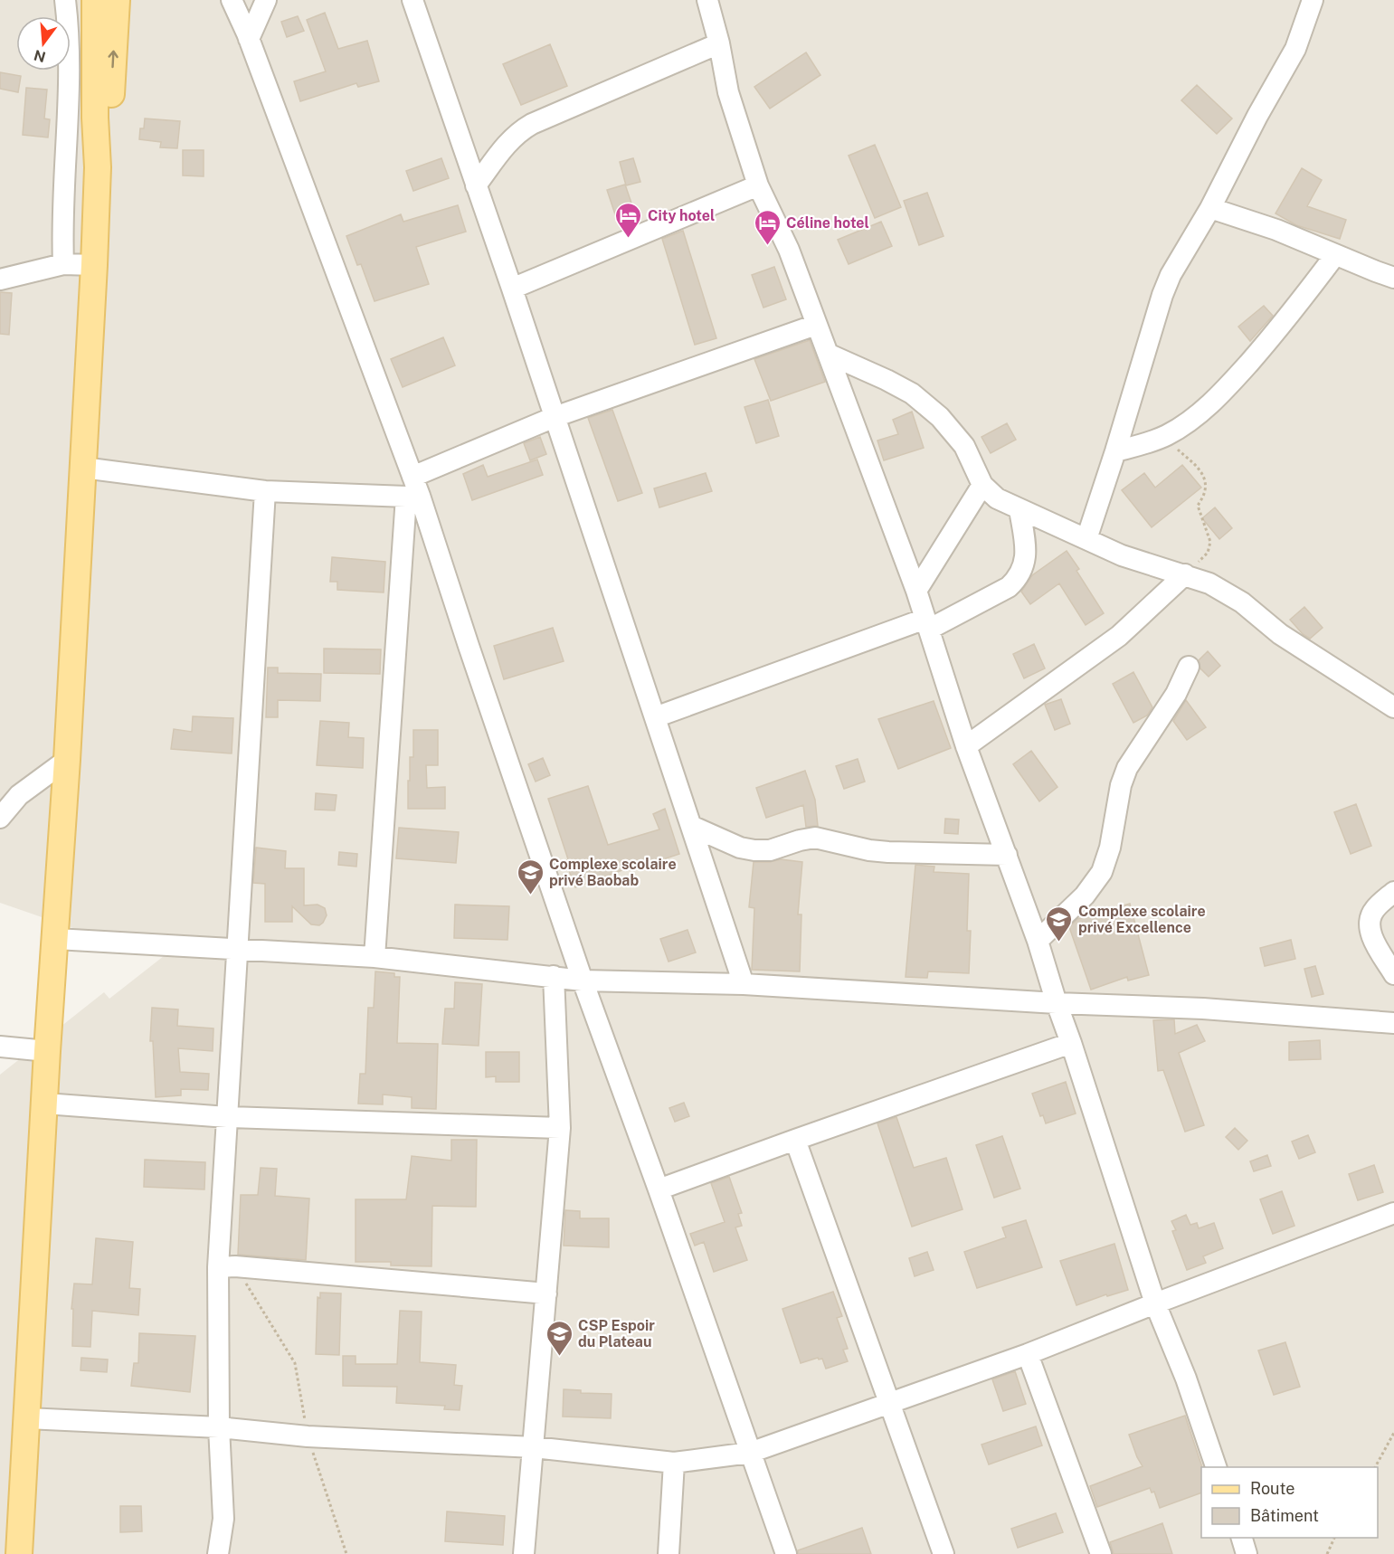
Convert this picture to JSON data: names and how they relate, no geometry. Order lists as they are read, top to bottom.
{
  "places": {
    "hotel": ["City hotel", "Céline hotel"],
    "school or university": ["Complexe scolaire privé Baobab", "Complexe scolaire privé Excellence", "CSP Espoir du Plateau"]
  },
  "legend": ["Route", "Bâtiment"],
  "north": "bottom"
}
